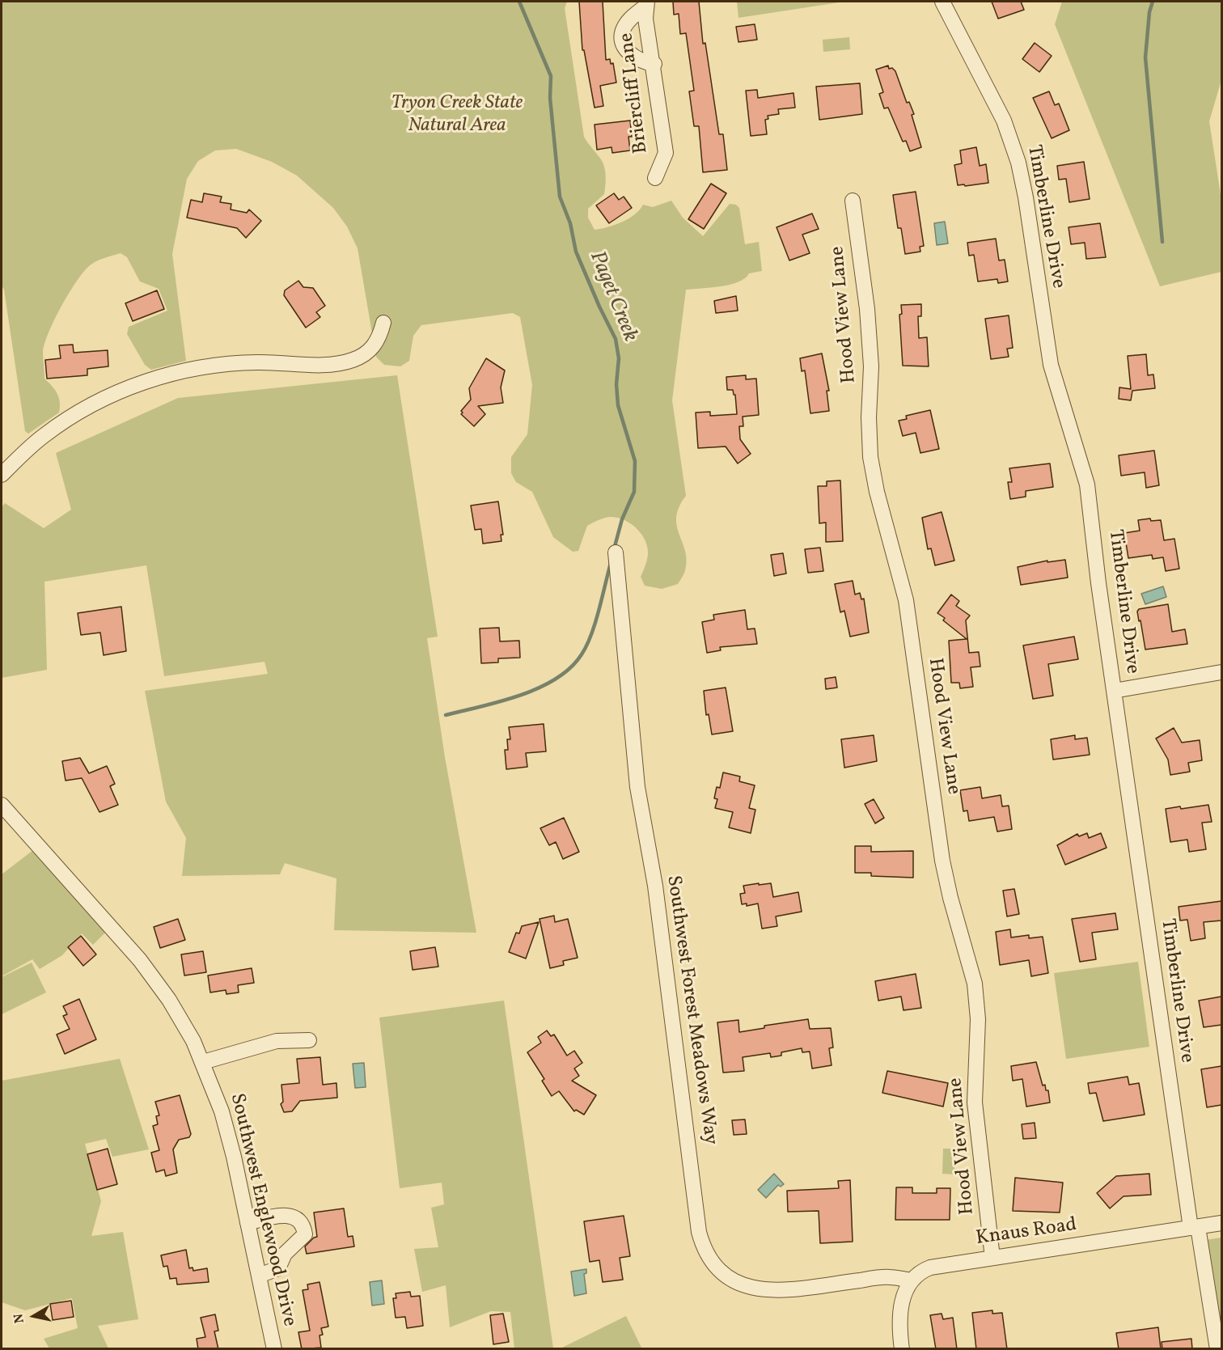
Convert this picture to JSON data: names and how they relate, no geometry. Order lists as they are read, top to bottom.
{
  "streets": {
    "street": [
      "Briercliff Lane",
      "Timberline Drive",
      "Hood View Lane",
      "Southwest Forest Meadows Way",
      "Southwest Englewood Drive",
      "Knaus Road"
    ]
  },
  "crossings": [
    ["Timberline Drive", "Knaus Road"],
    ["Hood View Lane", "Knaus Road"],
    ["Southwest Forest Meadows Way", "Knaus Road"]
  ],
  "water": ["Paget Creek"],
  "parks": ["Tryon Creek State Natural Area"],
  "north": "left"
}
